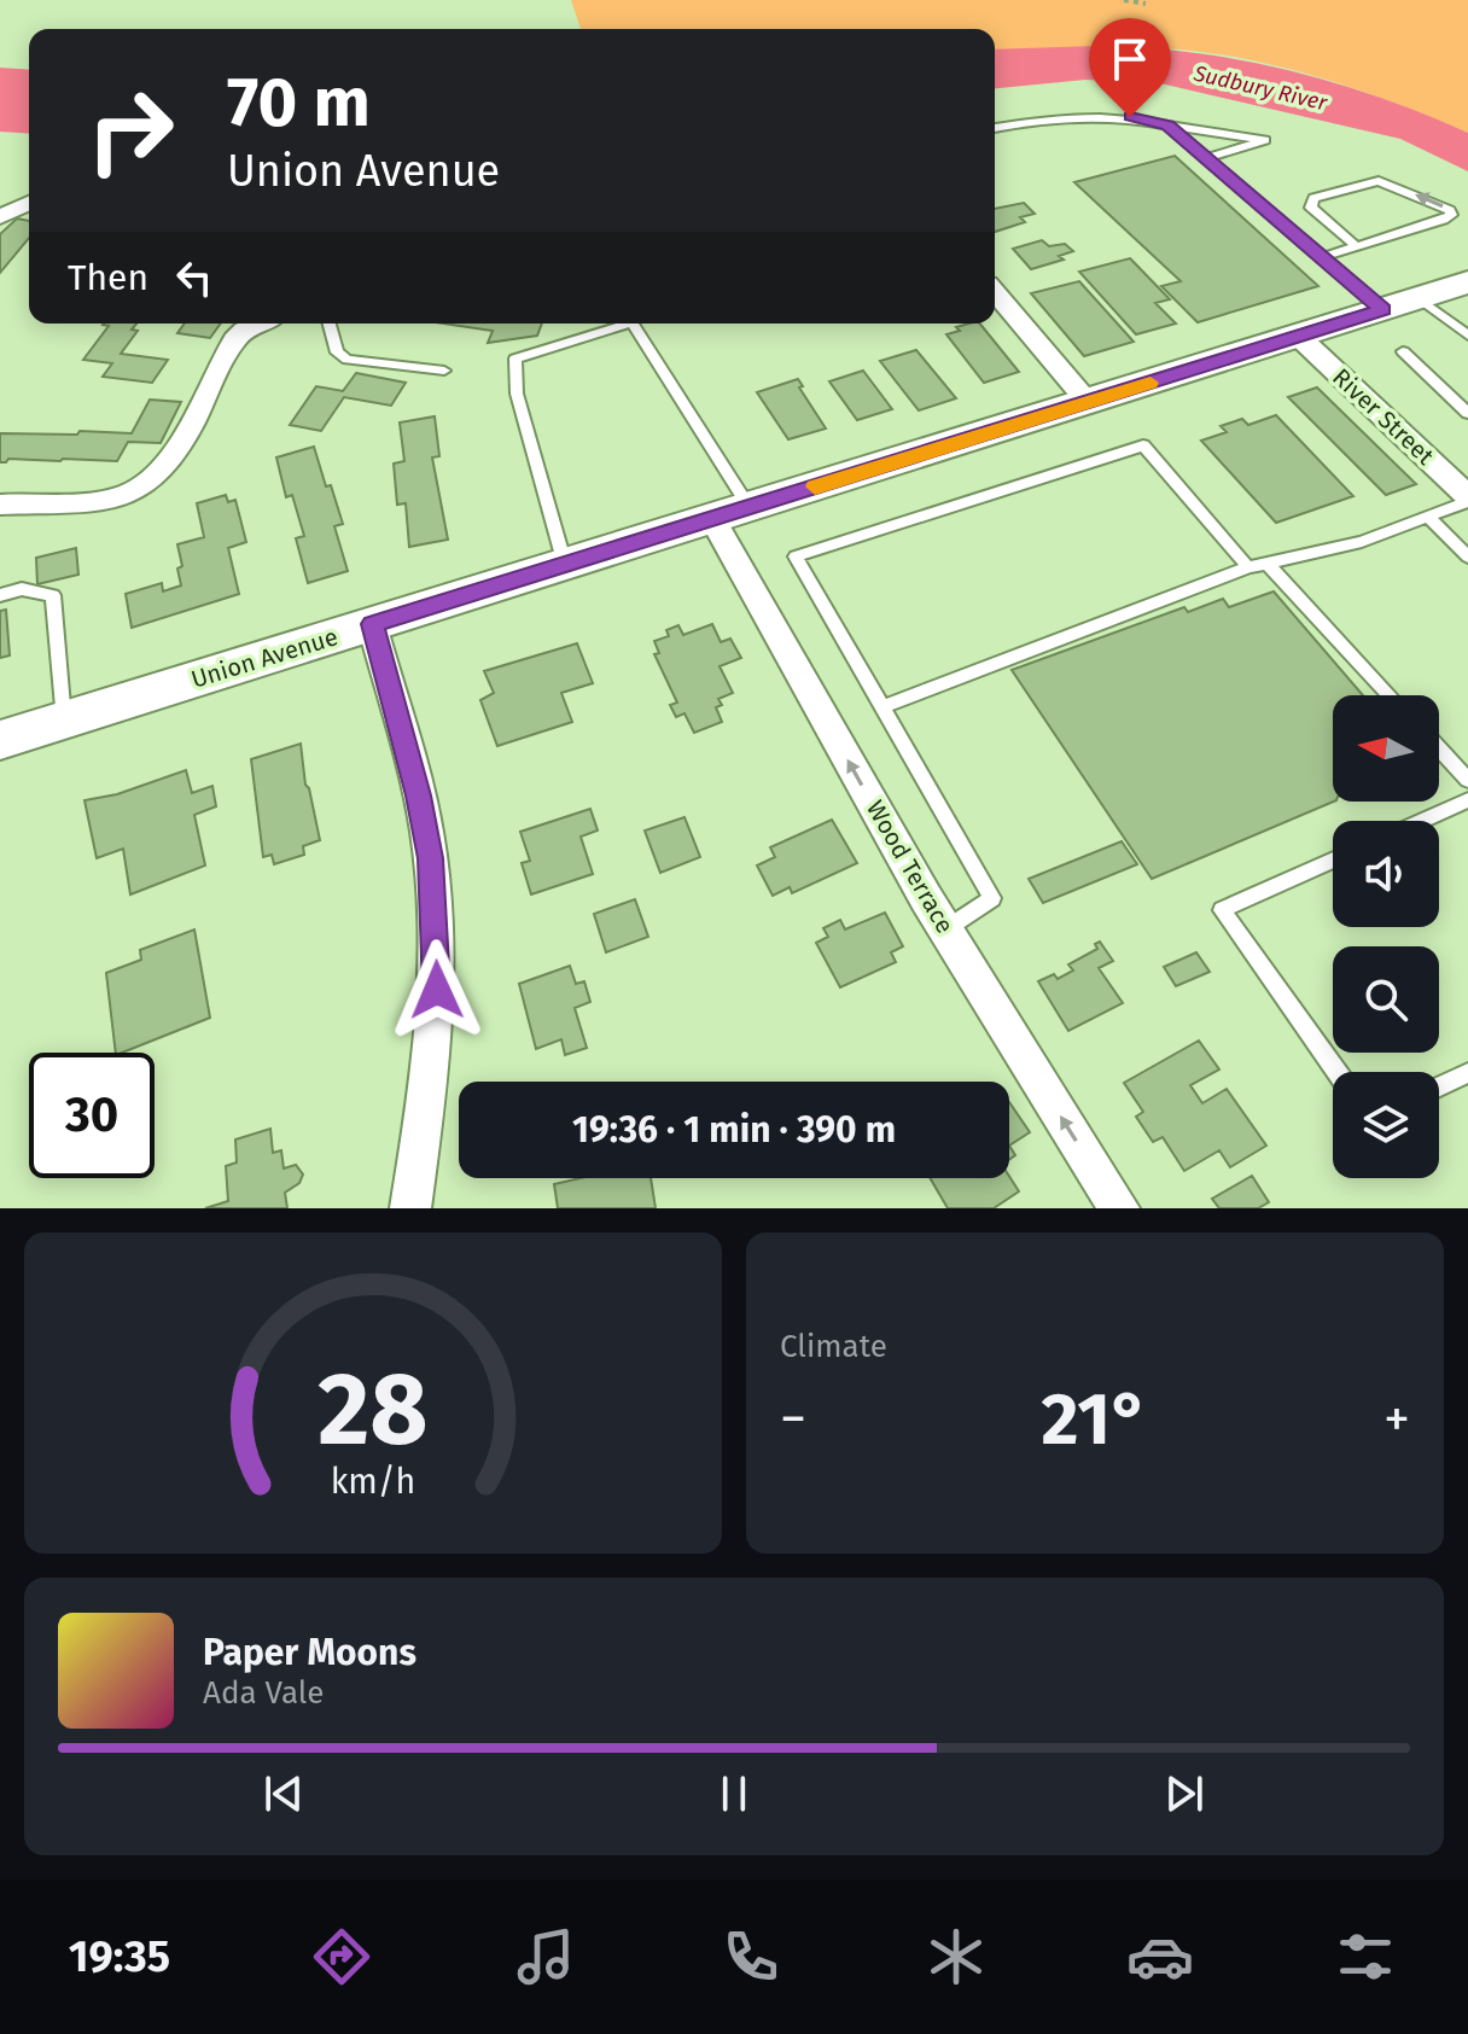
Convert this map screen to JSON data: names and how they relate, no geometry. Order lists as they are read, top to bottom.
{
  "streets": {
    "main road": ["Union Avenue"],
    "street": ["River Street", "Wood Terrace"]
  },
  "crossings": [
    ["River Street", "Union Avenue"],
    ["Union Avenue", "Wood Terrace"]
  ],
  "one_way": ["Wood Terrace"],
  "water": ["Sudbury River"],
  "north": "left",
  "page": {
    "turn": ["70 m", "Union Avenue"],
    "then": "Then",
    "limit": "30",
    "trip": "19:36 · 1 min · 390 m",
    "tile": "Climate",
    "heat": ["−", "21°", "+"],
    "song": ["Paper Moons", "Ada Vale"],
    "tabs": "19:35",
    "gauge": ["28", "km/h"]
  }
}
